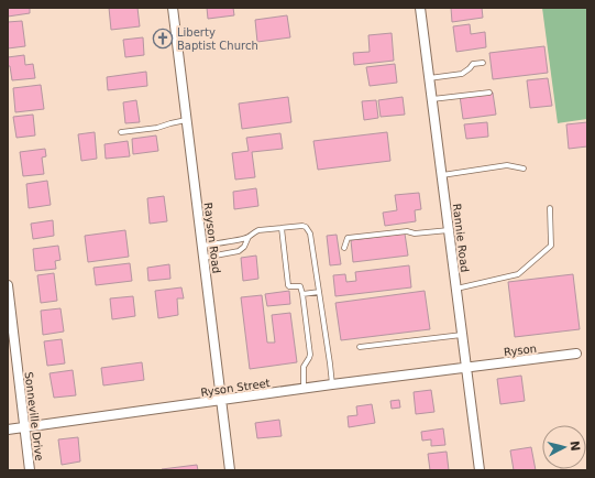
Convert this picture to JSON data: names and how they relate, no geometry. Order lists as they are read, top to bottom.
{
  "streets": {
    "street": [
      "Rayson Road",
      "Rannie Road",
      "Ryson",
      "Ryson Street",
      "Sonneville Drive"
    ]
  },
  "crossings": [
    ["Rayson Road", "Ryson Street"],
    ["Rannie Road", "Ryson"],
    ["Rannie Road", "Ryson Street"],
    ["Ryson", "Ryson Street"],
    ["Ryson Street", "Sonneville Drive"]
  ],
  "places": {
    "church": ["Liberty Baptist Church"]
  },
  "north": "right"
}
